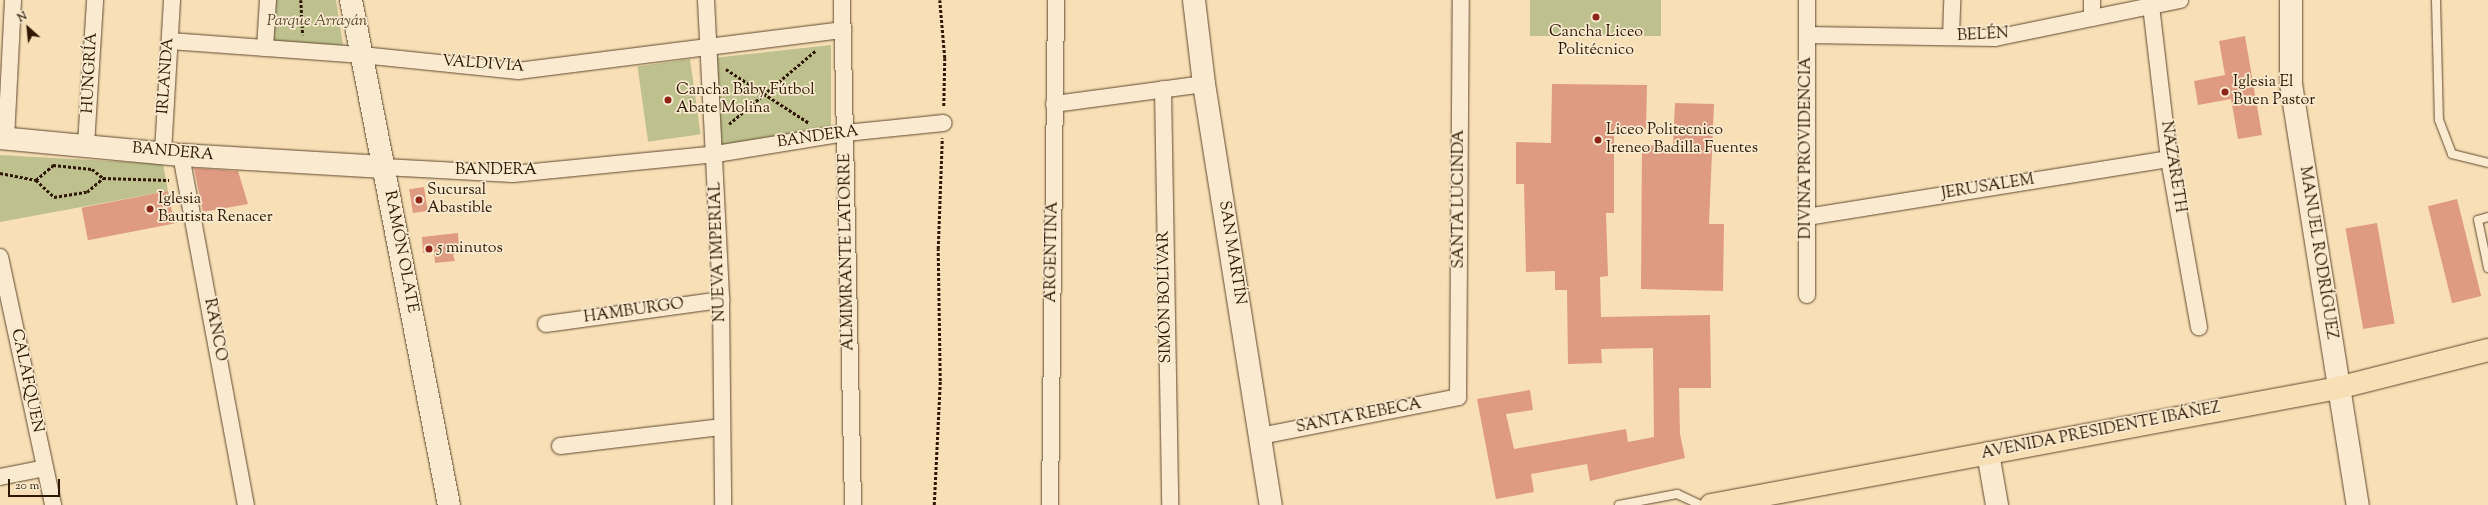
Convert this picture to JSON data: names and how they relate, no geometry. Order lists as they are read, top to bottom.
{
  "streets": {
    "main road": ["AVENIDA PRESIDENTE IBÁÑEZ"],
    "street": [
      "BELÉN",
      "VALDIVIA",
      "HUNGRÍA",
      "IRLANDA",
      "BANDERA",
      "DIVINA PROVIDENCIA",
      "NAZARETH",
      "JERUSALEM",
      "SANTA LUCINDA",
      "RAMÓN OLATE",
      "NUEVA IMPERIAL",
      "ALMIMRANTE LATORRE",
      "ARGENTINA",
      "SAN MARTÍN",
      "MANUEL RODRÍGUEZ",
      "SIMÓN BOLÍVAR",
      "HAMBURGO",
      "RANCO",
      "CALAFQUEN",
      "SANTA REBECA"
    ]
  },
  "crossings": [
    ["BELÉN", "DIVINA PROVIDENCIA"],
    ["BELÉN", "NAZARETH"],
    ["VALDIVIA", "IRLANDA"],
    ["VALDIVIA", "RAMÓN OLATE"],
    ["VALDIVIA", "NUEVA IMPERIAL"],
    ["VALDIVIA", "ALMIMRANTE LATORRE"],
    ["HUNGRÍA", "BANDERA"],
    ["IRLANDA", "BANDERA"],
    ["IRLANDA", "RANCO"],
    ["BANDERA", "RAMÓN OLATE"],
    ["BANDERA", "NUEVA IMPERIAL"],
    ["BANDERA", "ALMIMRANTE LATORRE"],
    ["BANDERA", "RANCO"],
    ["DIVINA PROVIDENCIA", "JERUSALEM"],
    ["NAZARETH", "JERUSALEM"],
    ["SANTA LUCINDA", "SANTA REBECA"],
    ["NUEVA IMPERIAL", "HAMBURGO"],
    ["SAN MARTÍN", "SANTA REBECA"],
    ["MANUEL RODRÍGUEZ", "AVENIDA PRESIDENTE IBÁÑEZ"]
  ],
  "parks": ["Parque Arrayán"],
  "places": [
    "Cancha Liceo Politécnico",
    "Iglesia El Buen Pastor",
    "Cancha Baby Fútbol Abate Molina",
    "Liceo Politecnico Ireneo Badilla Fuentes",
    "Sucursal Abastible",
    "Iglesia Bautista Renacer",
    "5 minutos"
  ],
  "scale_bar": "20 m",
  "north": "top left"
}
